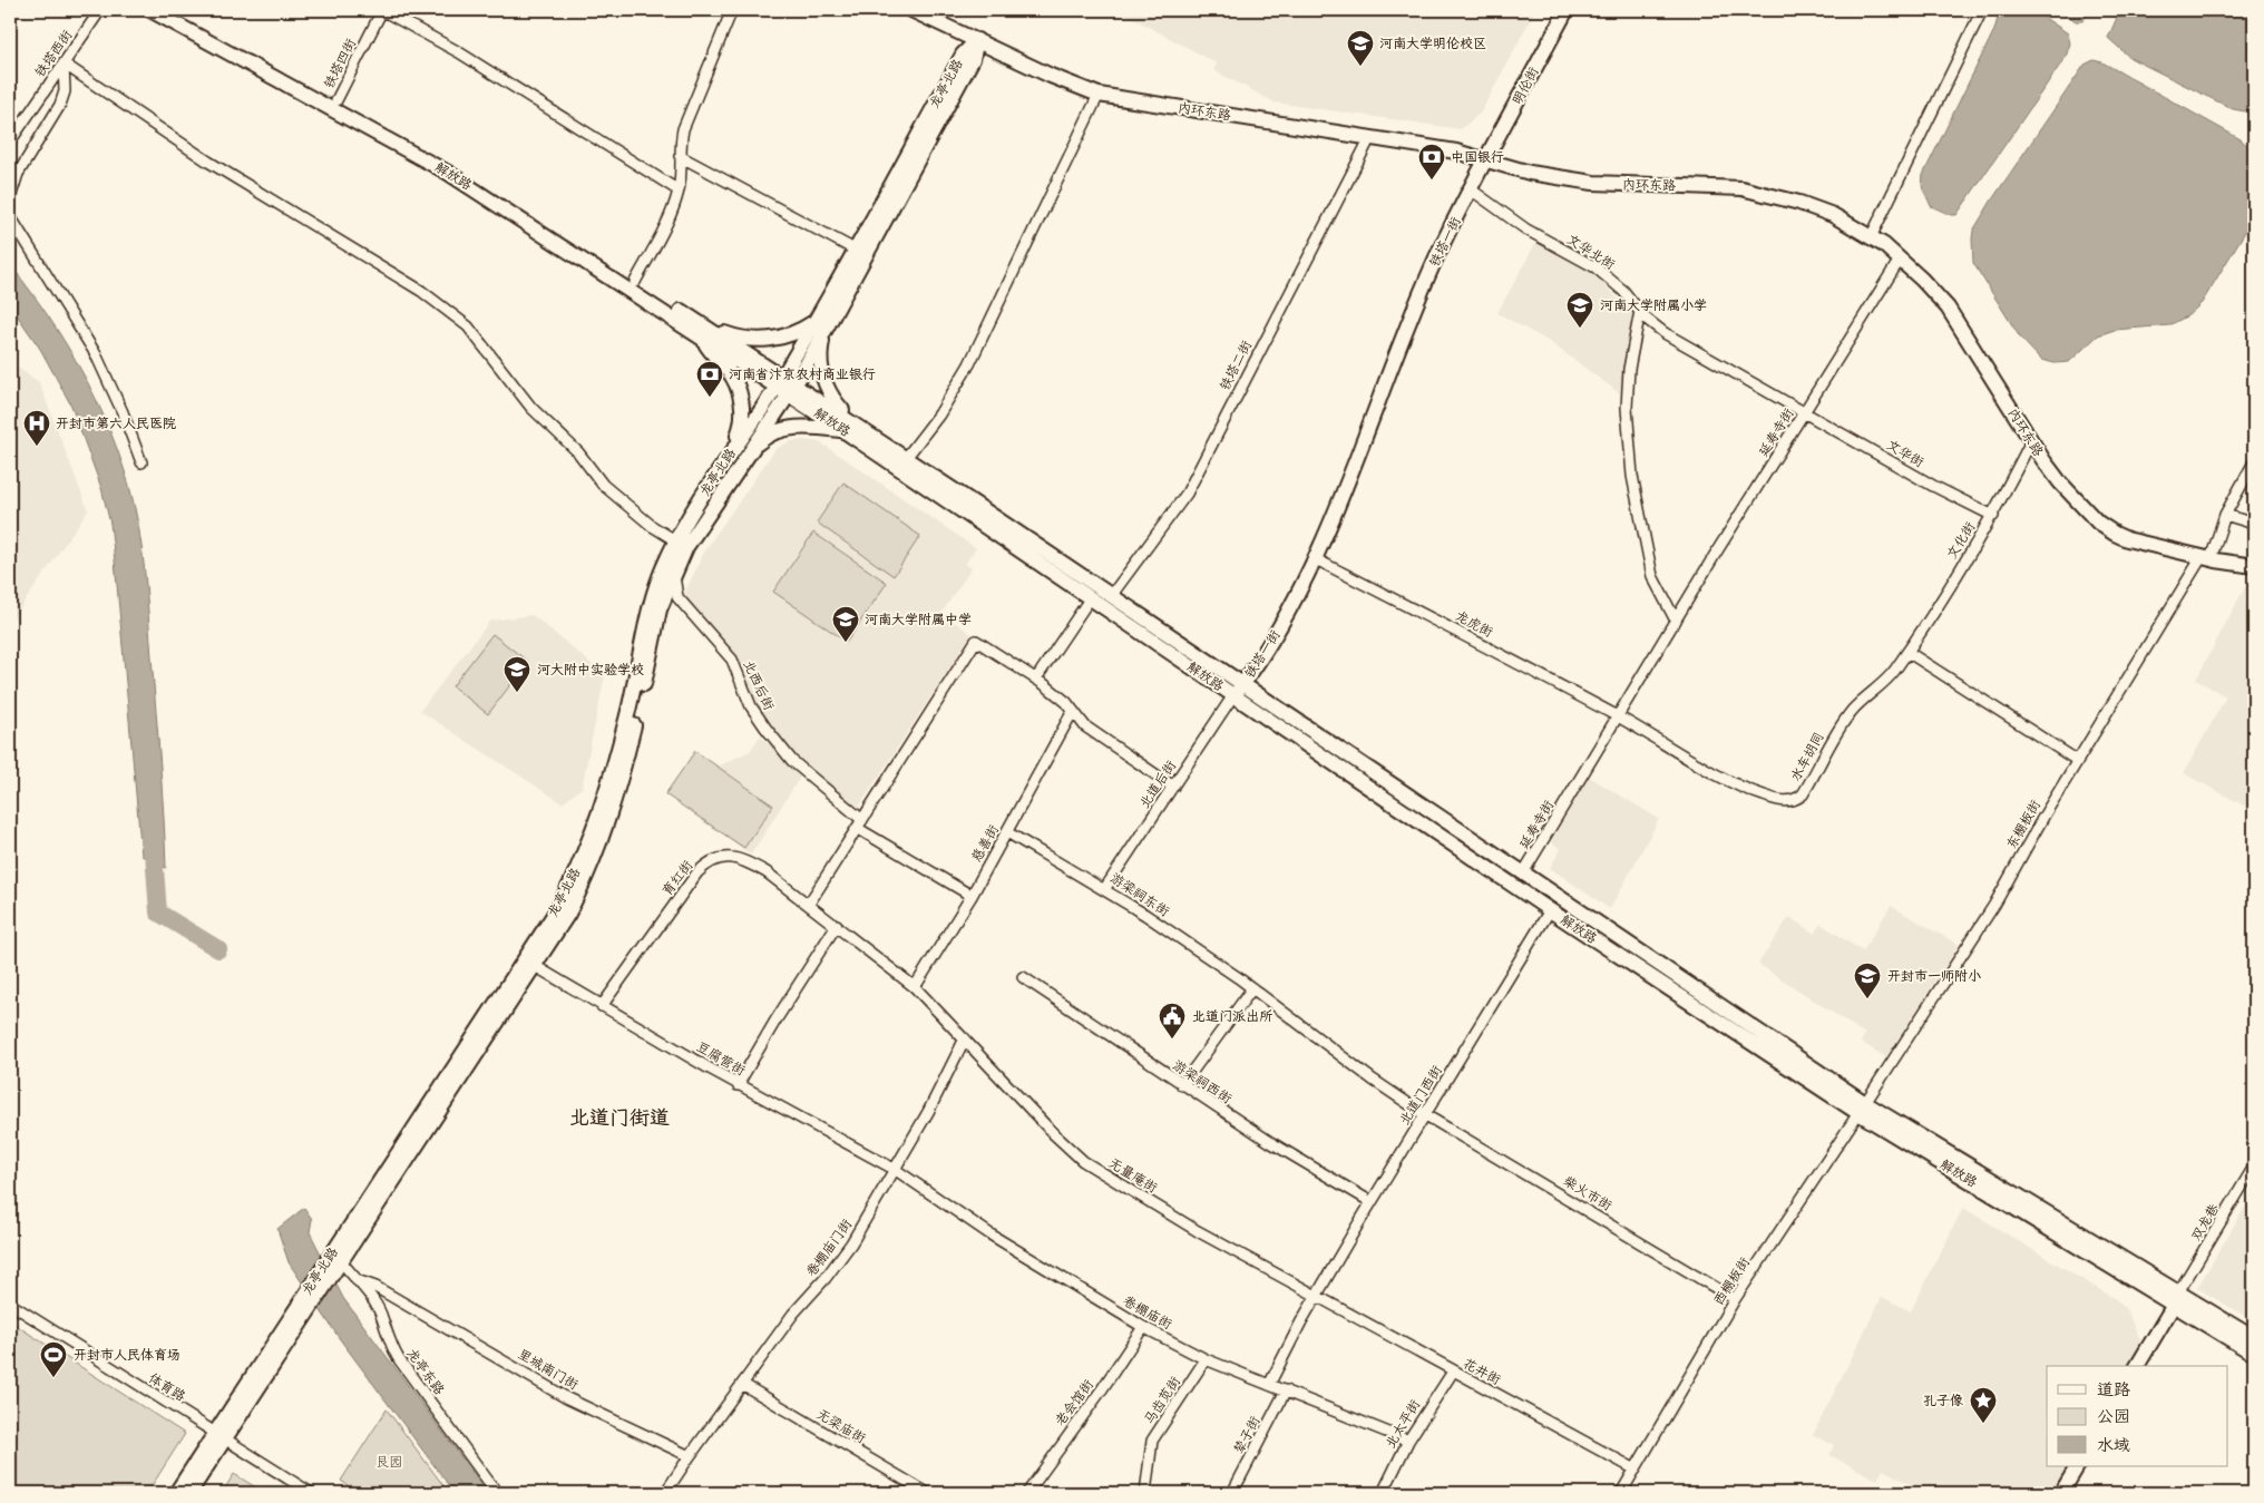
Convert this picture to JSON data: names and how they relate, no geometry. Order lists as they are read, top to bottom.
{
  "streets": {
    "main road": [
      "龙亭北路",
      "明伦街",
      "内环东路",
      "解放路",
      "铁塔一街"
    ],
    "street": [
      "铁塔西街",
      "铁塔四街",
      "文华北街",
      "铁塔二街",
      "延寿寺街",
      "文华街",
      "文化街",
      "龙虎街",
      "北西后街",
      "水车胡同",
      "北道后街",
      "东棚板街",
      "慈善街",
      "育红街",
      "游梁祠东街",
      "豆腐营街",
      "游梁祠西街",
      "北道门西街",
      "无量庵街",
      "柴火市街",
      "双龙巷",
      "卷棚庙门街",
      "西棚板街",
      "卷棚庙街",
      "里城南门街",
      "龙亭东路",
      "花井街",
      "体育路",
      "马齿苋街",
      "老会馆街",
      "北太平街",
      "无梁庙街",
      "辇子街"
    ]
  },
  "crossings": [
    ["铁塔四街", "解放路"],
    ["龙亭北路", "内环东路"],
    ["龙亭北路", "解放路"],
    ["龙亭北路", "北西后街"],
    ["龙亭北路", "豆腐营街"],
    ["龙亭北路", "龙亭东路"],
    ["龙亭北路", "体育路"],
    ["明伦街", "内环东路"],
    ["明伦街", "铁塔一街"],
    ["内环东路", "铁塔一街"],
    ["内环东路", "铁塔二街"],
    ["内环东路", "延寿寺街"],
    ["内环东路", "文化街"],
    ["内环东路", "东棚板街"],
    ["解放路", "铁塔一街"],
    ["解放路", "铁塔二街"],
    ["解放路", "延寿寺街"],
    ["解放路", "北道后街"],
    ["解放路", "东棚板街"],
    ["解放路", "北道门西街"],
    ["解放路", "双龙巷"],
    ["解放路", "西棚板街"],
    ["铁塔一街", "文华北街"],
    ["铁塔一街", "龙虎街"],
    ["铁塔一街", "北道后街"],
    ["文华北街", "延寿寺街"],
    ["文华北街", "文华街"],
    ["延寿寺街", "文华街"],
    ["延寿寺街", "龙虎街"],
    ["延寿寺街", "水车胡同"],
    ["文华街", "文化街"],
    ["文化街", "水车胡同"],
    ["龙虎街", "水车胡同"],
    ["北道后街", "游梁祠东街"],
    ["东棚板街", "西棚板街"],
    ["慈善街", "育红街"],
    ["慈善街", "游梁祠东街"],
    ["育红街", "豆腐营街"],
    ["育红街", "无量庵街"],
    ["育红街", "卷棚庙门街"],
    ["游梁祠东街", "北道门西街"],
    ["游梁祠东街", "柴火市街"],
    ["豆腐营街", "卷棚庙门街"],
    ["豆腐营街", "卷棚庙街"],
    ["游梁祠西街", "北道门西街"],
    ["北道门西街", "无量庵街"],
    ["北道门西街", "柴火市街"],
    ["北道门西街", "卷棚庙街"],
    ["北道门西街", "花井街"],
    ["无量庵街", "卷棚庙门街"],
    ["无量庵街", "花井街"],
    ["柴火市街", "西棚板街"],
    ["卷棚庙门街", "卷棚庙街"],
    ["卷棚庙门街", "里城南门街"],
    ["卷棚庙门街", "无梁庙街"],
    ["西棚板街", "花井街"],
    ["卷棚庙街", "马齿苋街"],
    ["卷棚庙街", "老会馆街"],
    ["卷棚庙街", "北太平街"],
    ["卷棚庙街", "辇子街"],
    ["里城南门街", "龙亭东路"],
    ["花井街", "北太平街"]
  ],
  "districts": ["北道门街道"],
  "parks": ["艮园"],
  "places": {
    "school or university": [
      "河南大学明伦校区",
      "河南大学附属小学",
      "河南大学附属中学",
      "河大附中实验学校",
      "开封市一师附小"
    ],
    "bank": ["中国银行", "河南省汴京农村商业银行"],
    "hospital": ["开封市第六人民医院"],
    "public building": ["北道门派出所"],
    "sports": ["开封市人民体育场"],
    "place": ["孔子像"]
  },
  "legend": ["道路", "公园", "水域"]
}
